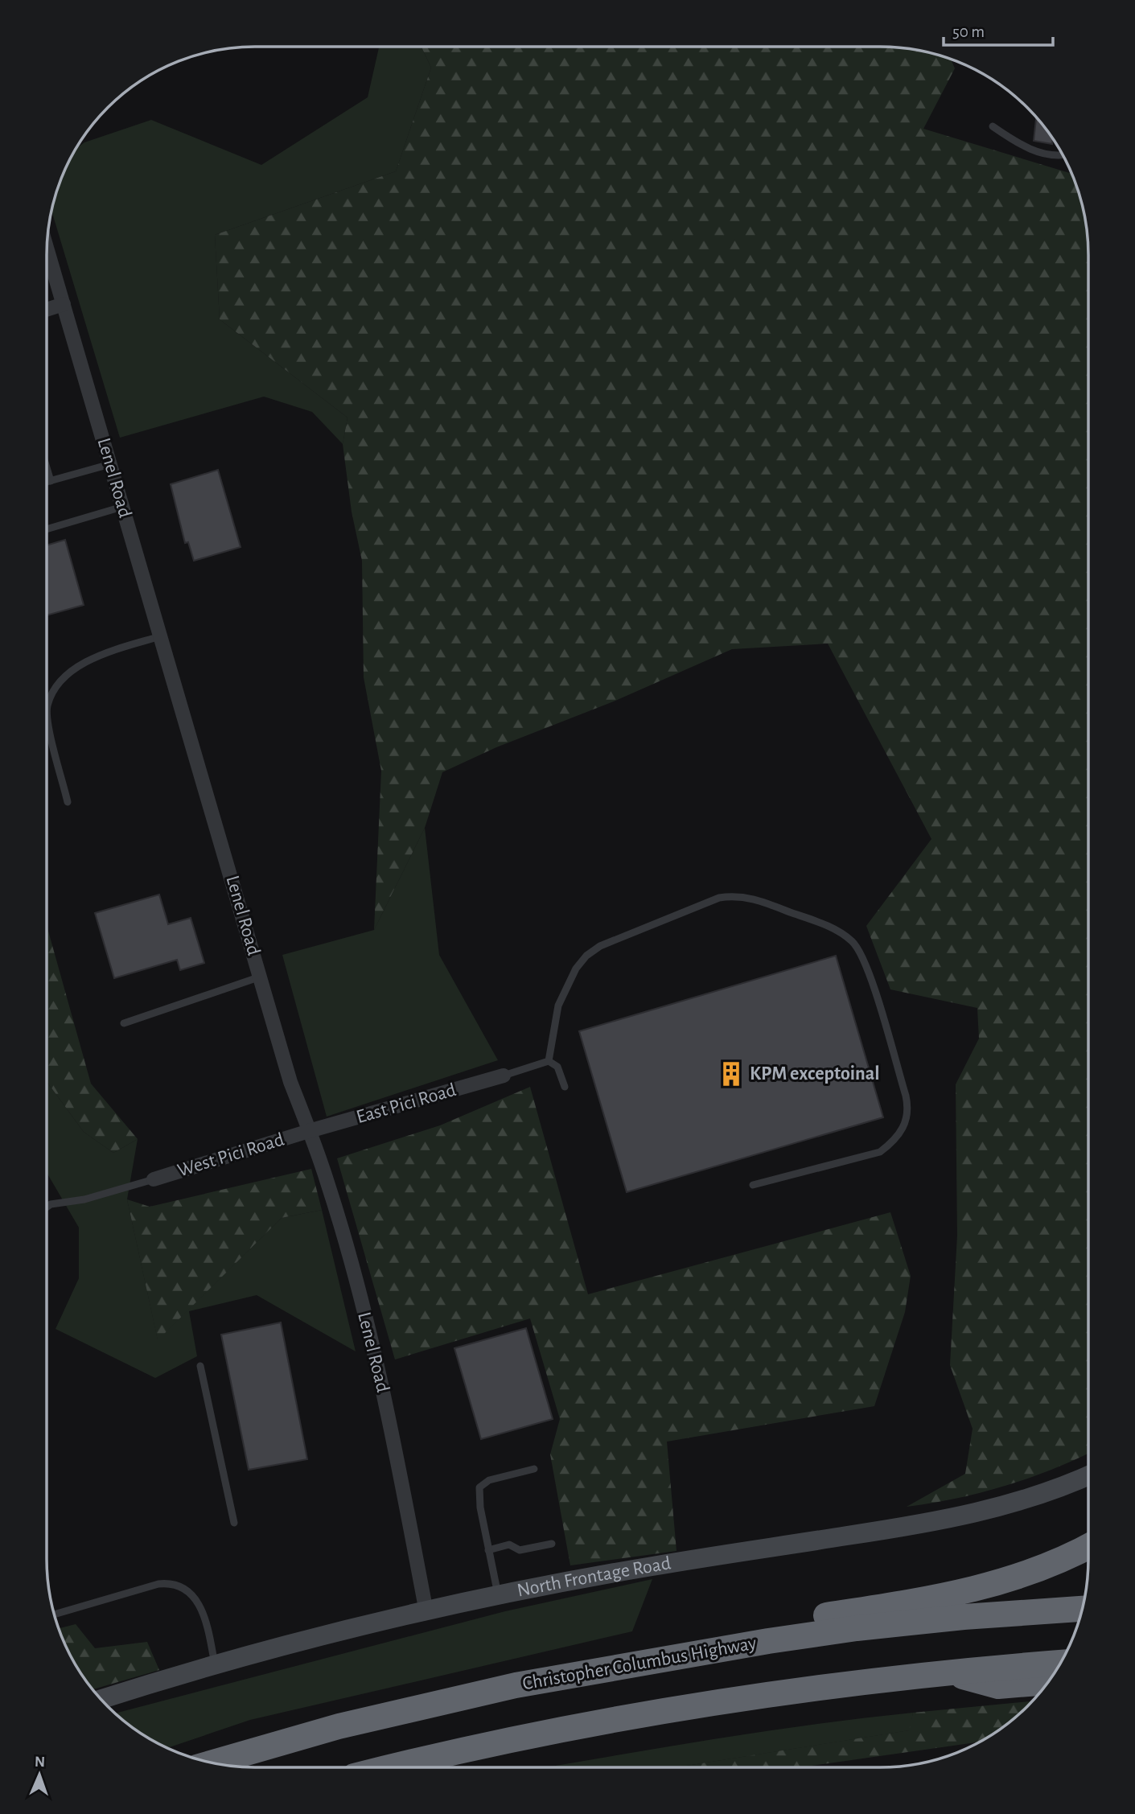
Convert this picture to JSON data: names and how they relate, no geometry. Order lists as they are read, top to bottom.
{
  "streets": {
    "highway": ["Christopher Columbus Highway"],
    "main road": ["North Frontage Road"],
    "street": ["Lenel Road", "East Pici Road", "West Pici Road"]
  },
  "crossings": [
    ["Lenel Road", "East Pici Road"],
    ["Lenel Road", "West Pici Road"],
    ["Lenel Road", "North Frontage Road"],
    ["East Pici Road", "West Pici Road"]
  ],
  "places": {
    "building": ["KPM exceptoinal"]
  },
  "scale_bar": "50 m",
  "north": "top"
}
